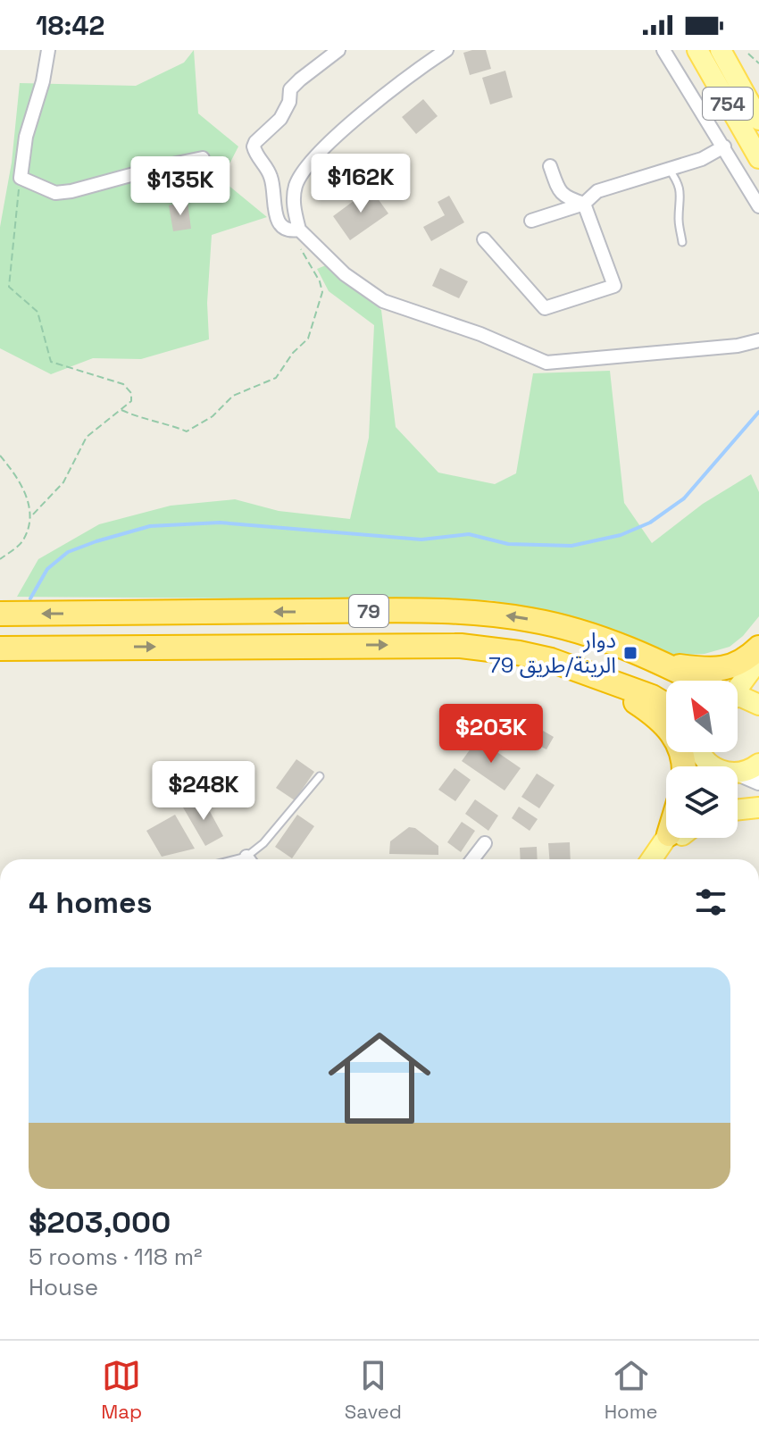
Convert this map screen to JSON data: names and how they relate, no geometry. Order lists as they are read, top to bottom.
{
  "streets": {
    "highway": ["79"],
    "main road": ["754"]
  },
  "places": {
    "transit": ["دوار الرينة/طريق 79"]
  },
  "north": "top left",
  "page": {
    "status": "18:42",
    "price": [
      "$162K",
      "$135K",
      "$203K",
      "$248K"
    ],
    "heading": "4 homes",
    "list": [
      {
        "name": "$203,000",
        "note": "5 rooms · 118 m² · House"
      }
    ],
    "tabs": ["Map", "Saved", "Home"]
  }
}
